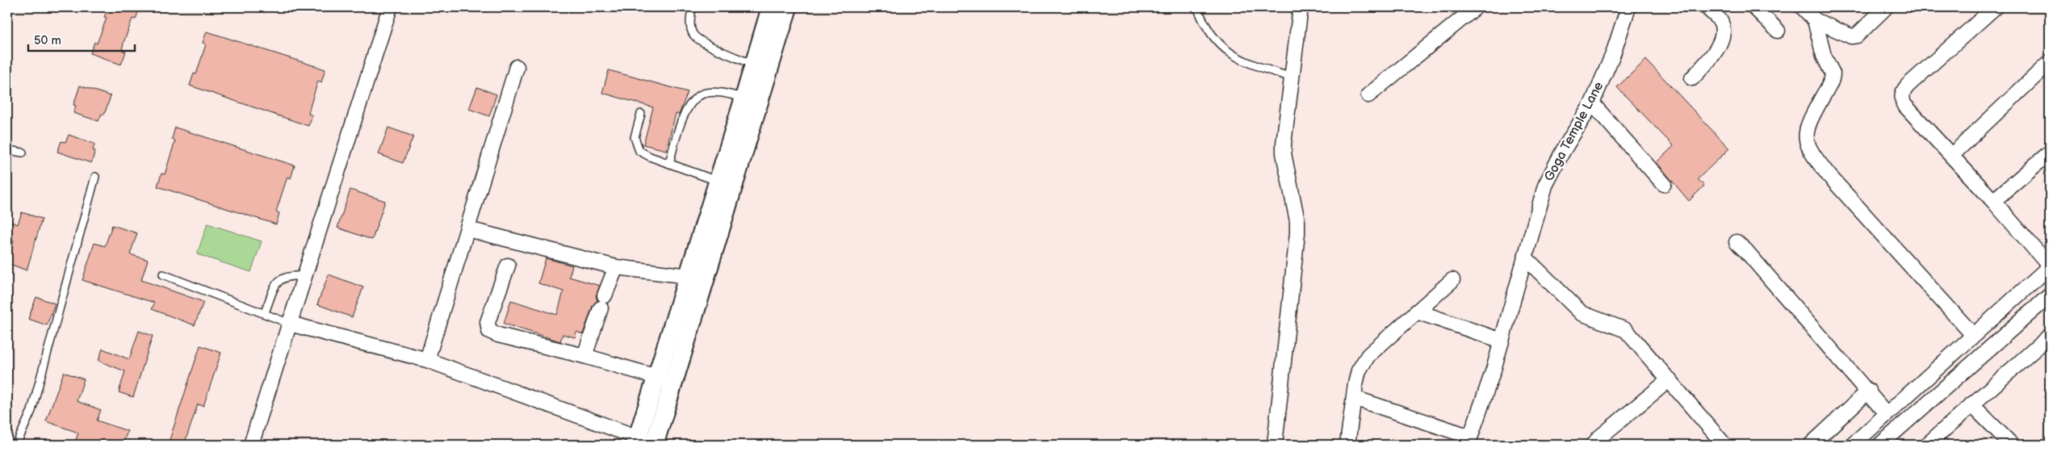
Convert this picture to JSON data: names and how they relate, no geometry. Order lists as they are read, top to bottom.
{
  "streets": {
    "street": ["Goga Temple Lane"]
  },
  "scale_bar": "50 m"
}
